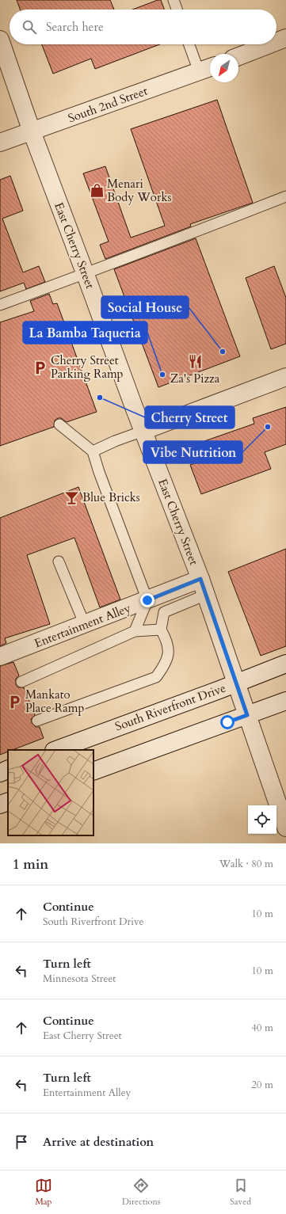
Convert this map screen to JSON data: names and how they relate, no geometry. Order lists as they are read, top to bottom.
{
  "streets": {
    "street": [
      "South 2nd Street",
      "East Cherry Street",
      "Entertainment Alley",
      "South Riverfront Drive"
    ]
  },
  "crossings": [
    ["South 2nd Street", "East Cherry Street"],
    ["East Cherry Street", "Entertainment Alley"],
    ["East Cherry Street", "South Riverfront Drive"]
  ],
  "places": {
    "shop": ["Menari Body Works"],
    "other": [
      "Social House",
      "La Bamba Taqueria",
      "Cherry Street",
      "Vibe Nutrition"
    ],
    "restaurant": ["Za's Pizza"],
    "parking": ["Cherry Street Parking Ramp", "Mankato Place Ramp"],
    "bar": ["Blue Bricks"]
  },
  "north": "bottom left",
  "page": {
    "search": "Search here",
    "heading": ["1 min", "Walk · 80 m"],
    "list": [
      ["Continue", "South Riverfront Drive", "10 m"],
      ["Turn left", "Minnesota Street", "10 m"],
      ["Continue", "East Cherry Street", "40 m"],
      ["Turn left", "Entertainment Alley", "20 m"],
      "Arrive at destination"
    ],
    "nav": ["Map", "Directions", "Saved"]
  }
}
